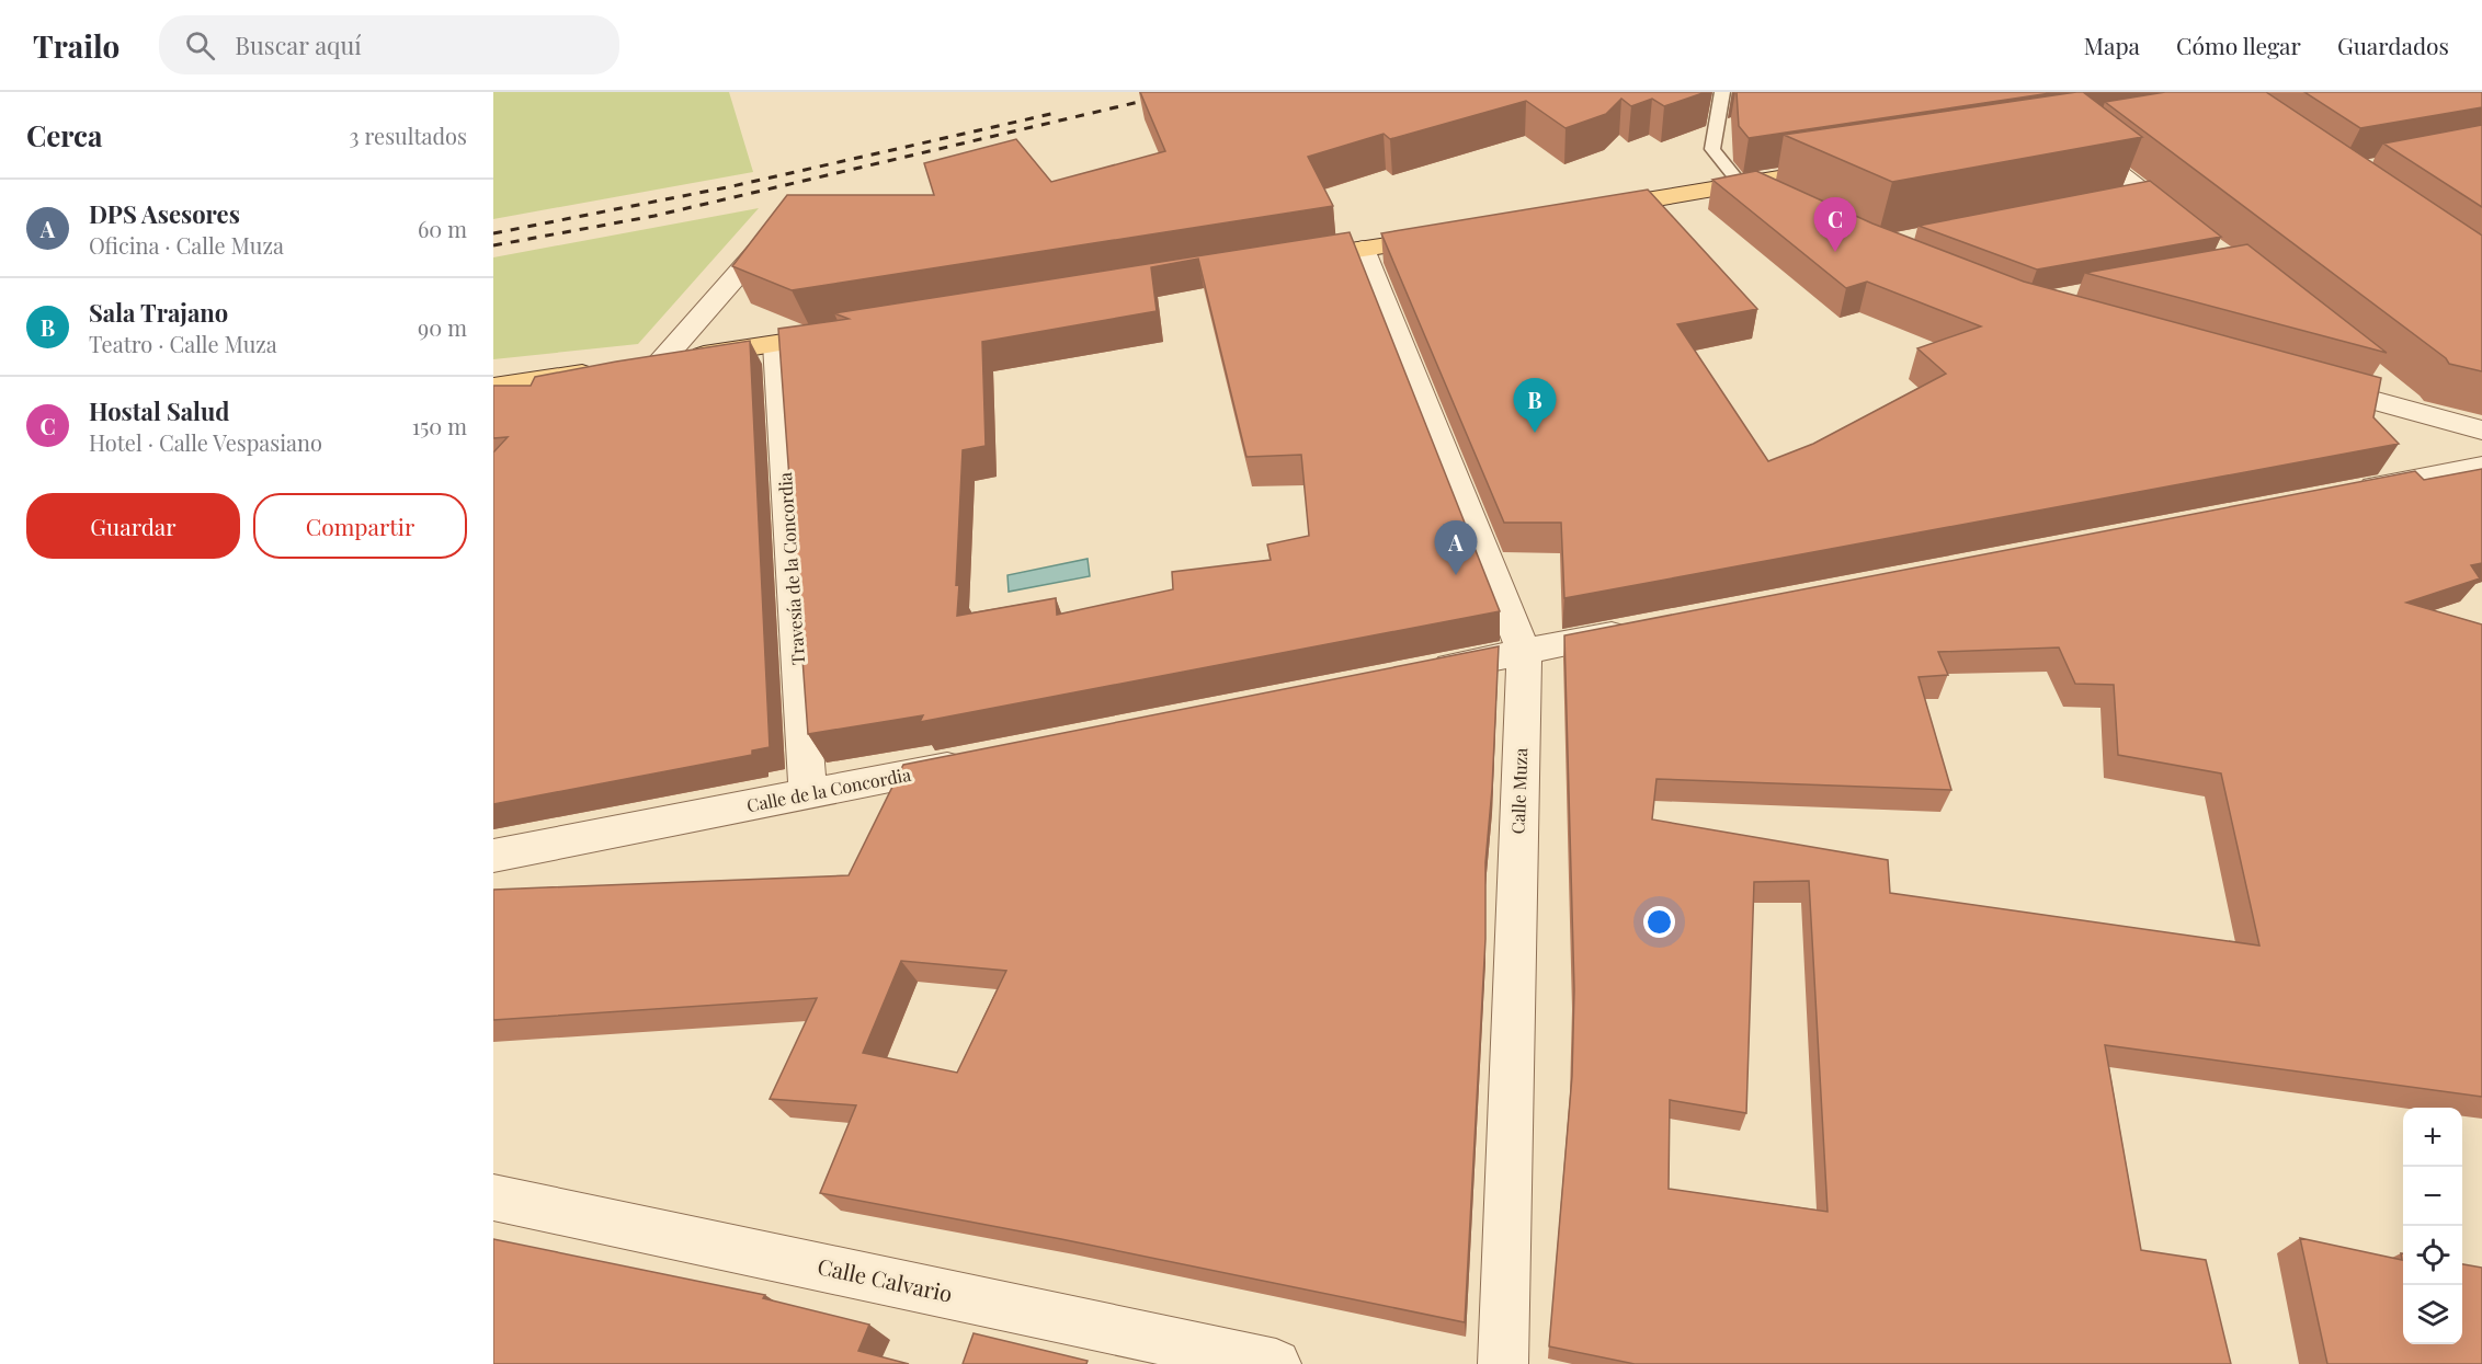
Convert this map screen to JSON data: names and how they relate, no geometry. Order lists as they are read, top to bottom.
{
  "streets": {
    "street": [
      "Travesía de la Concordia",
      "Calle de la Concordia",
      "Calle Muza",
      "Calle Calvario"
    ]
  },
  "crossings": [
    ["Travesía de la Concordia", "Calle de la Concordia"]
  ],
  "page": {
    "header": "Trailo",
    "search": "Buscar aquí",
    "nav": ["Mapa", "Cómo llegar", "Guardados"],
    "heading": ["Cerca", "3 resultados"],
    "list": [
      {
        "mark": "A",
        "name": "DPS Asesores",
        "note": "Oficina · Calle Muza",
        "value": "60 m"
      },
      {
        "mark": "B",
        "name": "Sala Trajano",
        "note": "Teatro · Calle Muza",
        "value": "90 m"
      },
      {
        "mark": "C",
        "name": "Hostal Salud",
        "note": "Hotel · Calle Vespasiano",
        "value": "150 m"
      }
    ],
    "pins": ["C", "B", "A"],
    "buttons": ["Guardar", "Compartir"],
    "map_buttons": ["+", "−"]
  }
}
